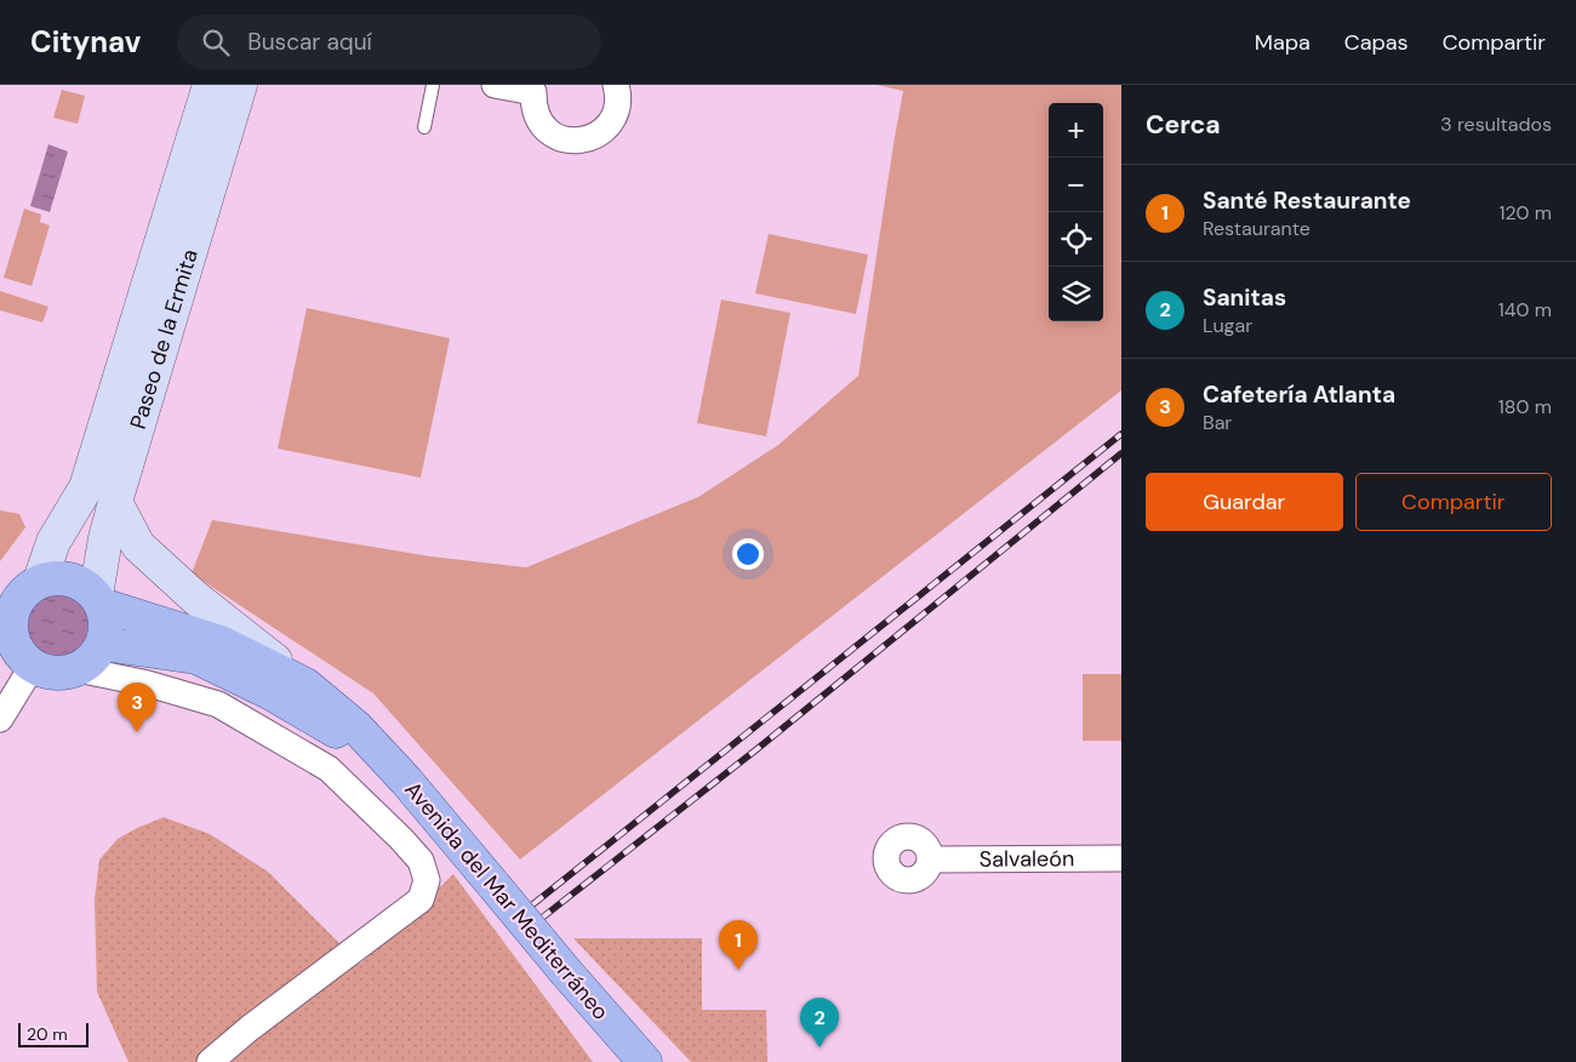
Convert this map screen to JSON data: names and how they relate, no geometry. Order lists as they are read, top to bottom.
{
  "streets": {
    "main road": ["Paseo de la Ermita", "Avenida del Mar Mediterráneo"],
    "street": ["Salvaleón"]
  },
  "crossings": [
    ["Paseo de la Ermita", "Avenida del Mar Mediterráneo"]
  ],
  "scale_bar": "20 m",
  "page": {
    "header": "Citynav",
    "search": "Buscar aquí",
    "nav": ["Mapa", "Capas", "Compartir"],
    "heading": ["Cerca", "3 resultados"],
    "map_buttons": ["+", "−"],
    "list": [
      {
        "mark": "1",
        "name": "Santé Restaurante",
        "note": "Restaurante",
        "value": "120 m"
      },
      {
        "mark": "2",
        "name": "Sanitas",
        "note": "Lugar",
        "value": "140 m"
      },
      {
        "mark": "3",
        "name": "Cafetería Atlanta",
        "note": "Bar",
        "value": "180 m"
      }
    ],
    "buttons": ["Guardar", "Compartir"],
    "pins": ["3", "1", "2"],
    "scale": "20 m"
  }
}
